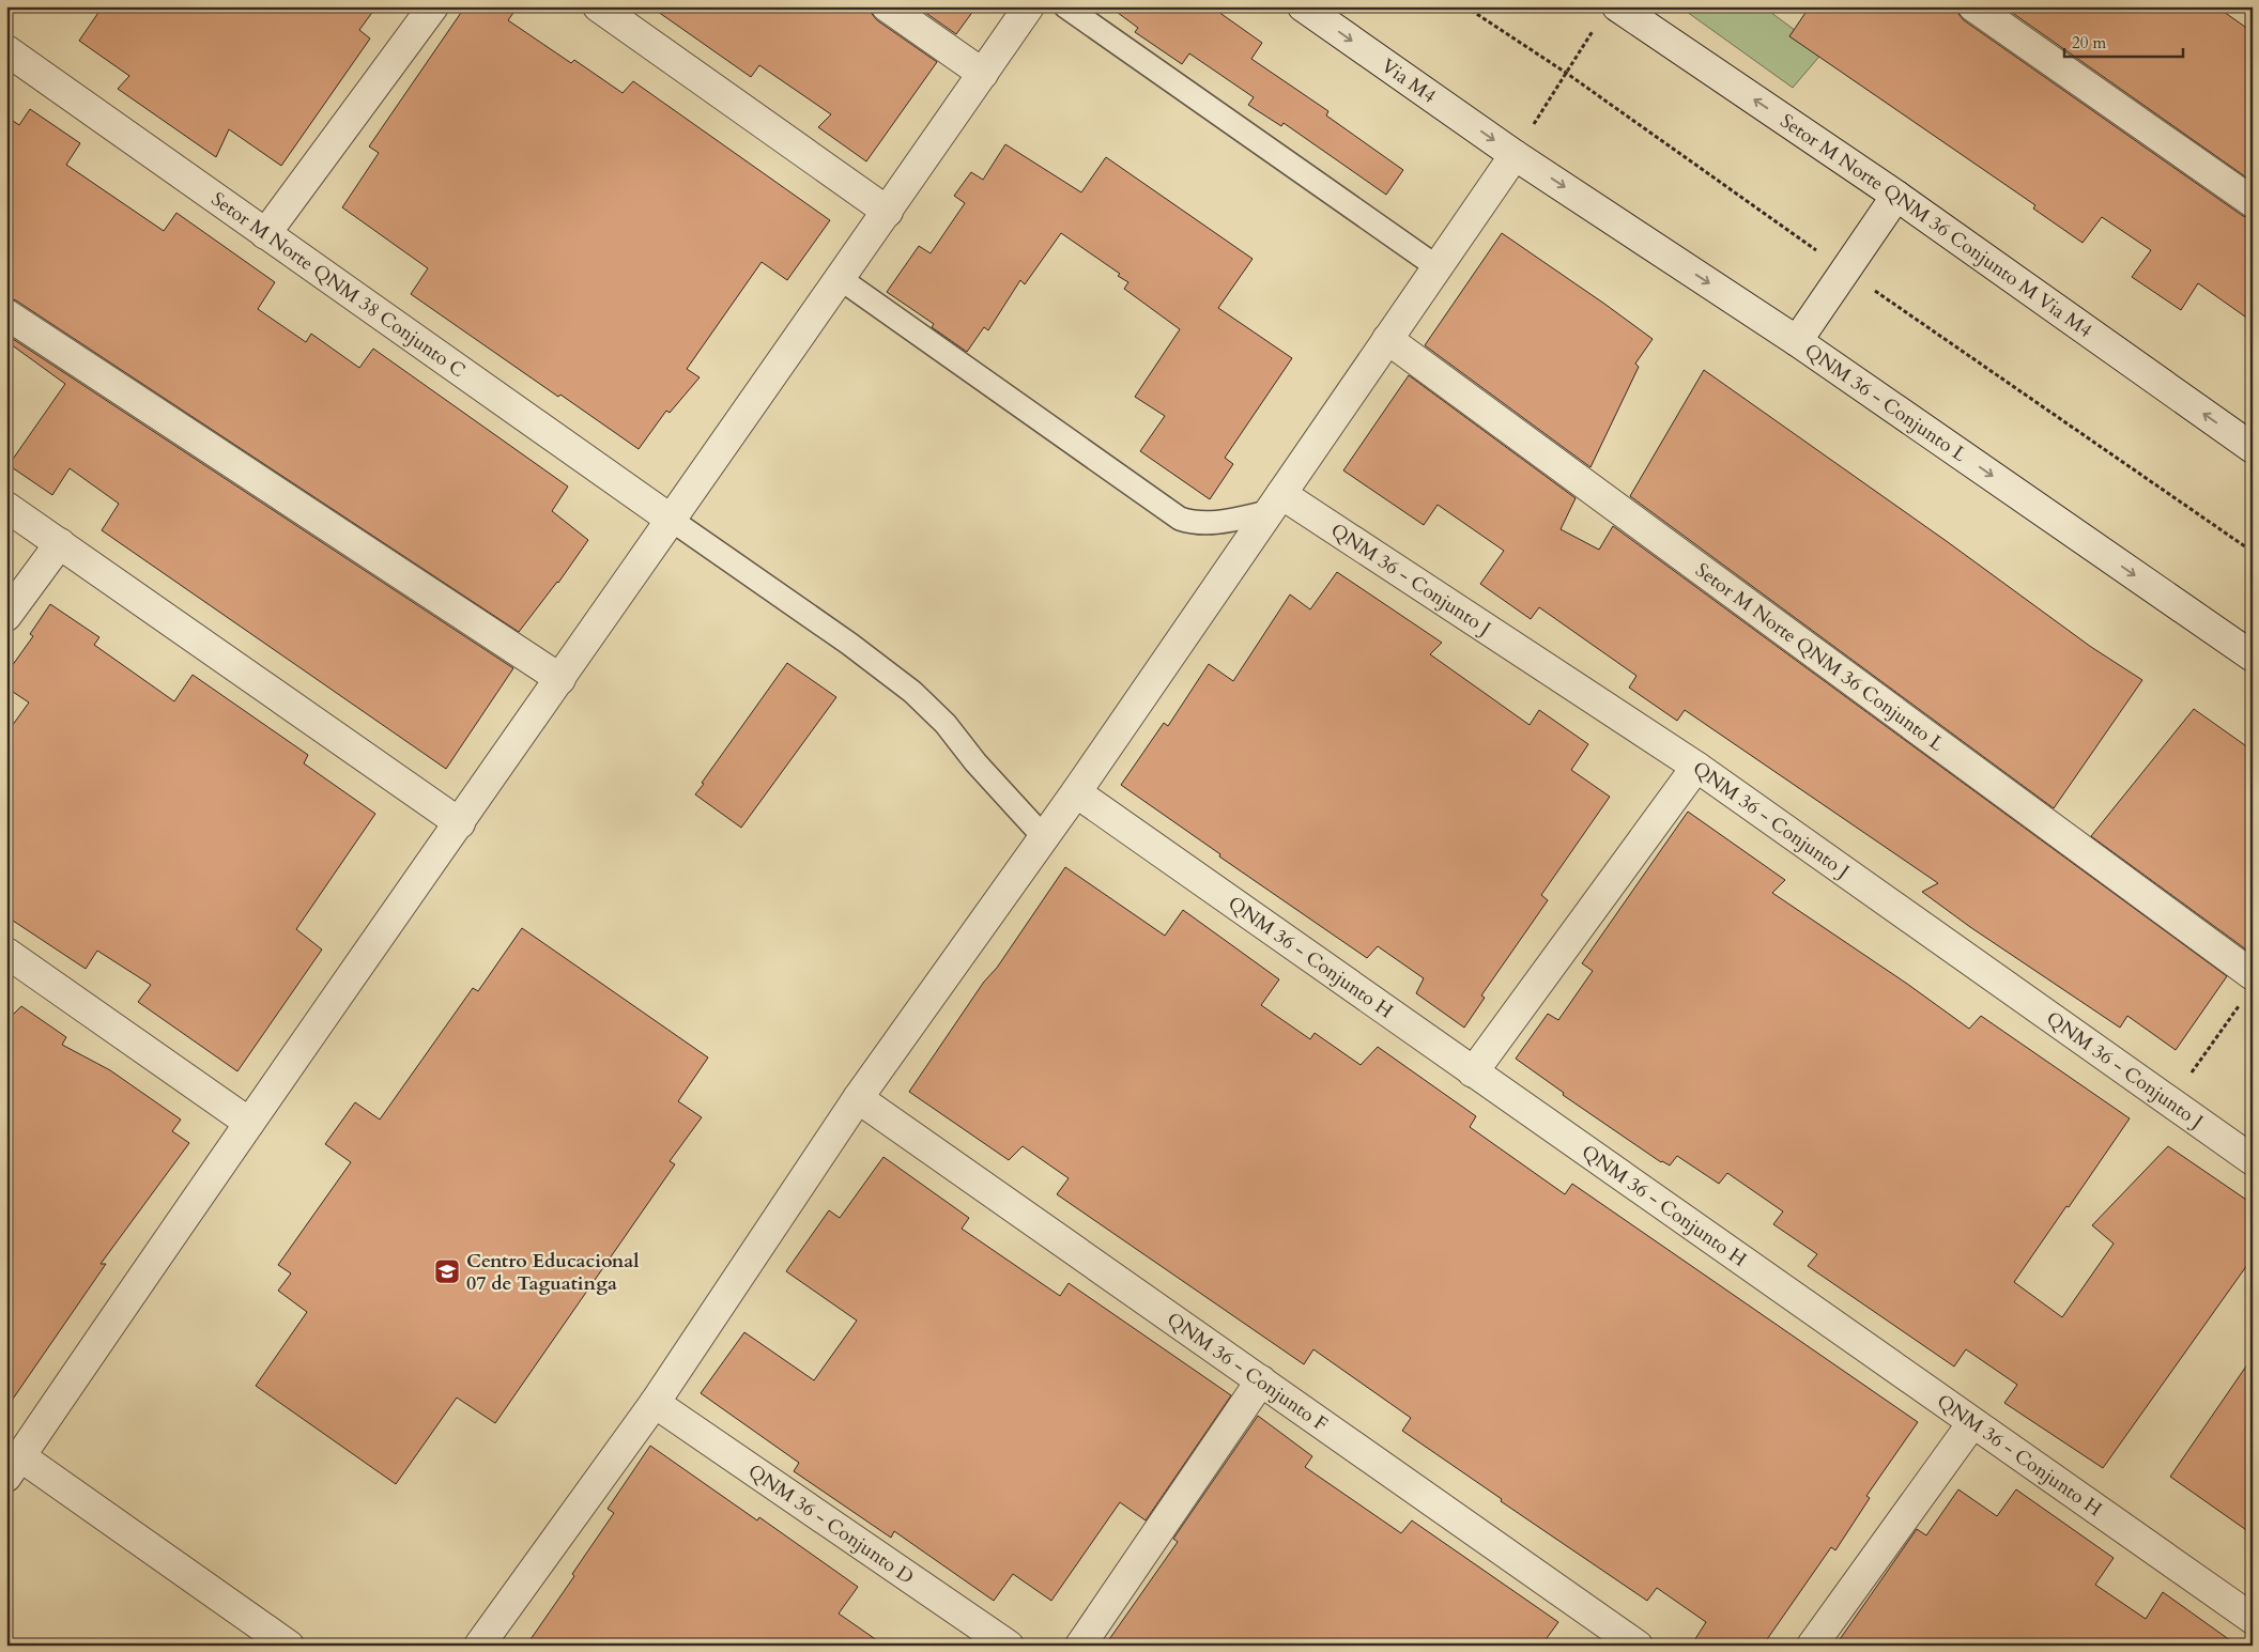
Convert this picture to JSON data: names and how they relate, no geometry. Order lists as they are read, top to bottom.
{
  "streets": {
    "street": [
      "Via M4",
      "Setor M Norte QNM 36 Conjunto M Via M4",
      "Setor M Norte QNM 38 Conjunto C",
      "QNM 36 - Conjunto L",
      "QNM 36 - Conjunto J",
      "Setor M Norte QNM 36 Conjunto L",
      "QNM 36 - Conjunto H",
      "QNM 36 - Conjunto F",
      "QNM 36 - Conjunto D"
    ]
  },
  "crossings": [
    ["Via M4", "QNM 36 - Conjunto L"]
  ],
  "one_way": ["Via M4", "QNM 36 - Conjunto L"],
  "places": {
    "school or university": ["Centro Educacional 07 de Taguatinga"]
  },
  "scale_bar": "20 m"
}
